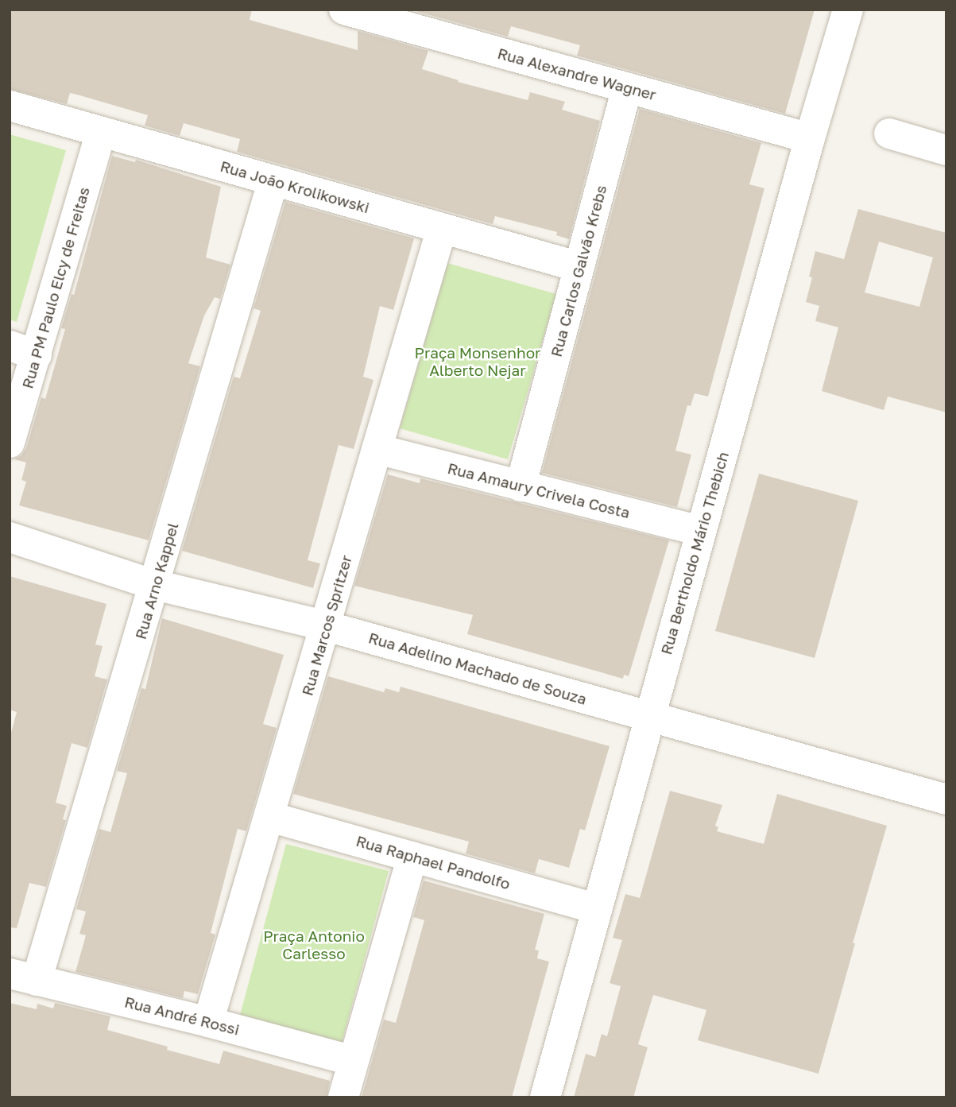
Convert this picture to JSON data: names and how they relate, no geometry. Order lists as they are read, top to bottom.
{
  "streets": {
    "street": [
      "Rua Alexandre Wagner",
      "Rua João Krolikowski",
      "Rua Carlos Galvão Krebs",
      "Rua PM Paulo Elcy de Freitas",
      "Rua Amaury Crivela Costa",
      "Rua Bertholdo Mário Thebich",
      "Rua Arno Kappel",
      "Rua Marcos Spritzer",
      "Rua Adelino Machado de Souza",
      "Rua Raphael Pandolfo",
      "Rua André Rossi"
    ]
  },
  "crossings": [
    ["Rua Alexandre Wagner", "Rua Carlos Galvão Krebs"],
    ["Rua Alexandre Wagner", "Rua Bertholdo Mário Thebich"],
    ["Rua João Krolikowski", "Rua Carlos Galvão Krebs"],
    ["Rua João Krolikowski", "Rua PM Paulo Elcy de Freitas"],
    ["Rua João Krolikowski", "Rua Arno Kappel"],
    ["Rua João Krolikowski", "Rua Marcos Spritzer"],
    ["Rua Carlos Galvão Krebs", "Rua Amaury Crivela Costa"],
    ["Rua Amaury Crivela Costa", "Rua Bertholdo Mário Thebich"],
    ["Rua Amaury Crivela Costa", "Rua Marcos Spritzer"],
    ["Rua Bertholdo Mário Thebich", "Rua Adelino Machado de Souza"],
    ["Rua Bertholdo Mário Thebich", "Rua Raphael Pandolfo"],
    ["Rua Arno Kappel", "Rua Adelino Machado de Souza"],
    ["Rua Arno Kappel", "Rua André Rossi"],
    ["Rua Marcos Spritzer", "Rua Adelino Machado de Souza"],
    ["Rua Marcos Spritzer", "Rua Raphael Pandolfo"],
    ["Rua Marcos Spritzer", "Rua André Rossi"]
  ],
  "parks": ["Praça Monsenhor Alberto Nejar", "Praça Antonio Carlesso"]
}
